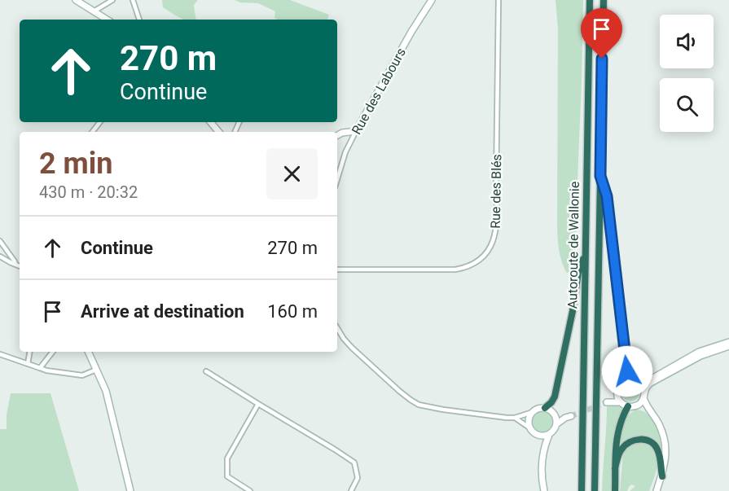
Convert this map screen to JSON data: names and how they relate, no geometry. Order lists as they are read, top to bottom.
{
  "streets": {
    "highway": ["Autoroute de Wallonie"],
    "street": ["Rue des Labours", "Rue des Blés"]
  },
  "page": {
    "turn": ["270 m", "Continue"],
    "heading": ["2 min", "430 m · 20:32"],
    "list": [
      {
        "name": "Continue",
        "value": "270 m"
      },
      {
        "name": "Arrive at destination",
        "value": "160 m"
      }
    ]
  }
}
